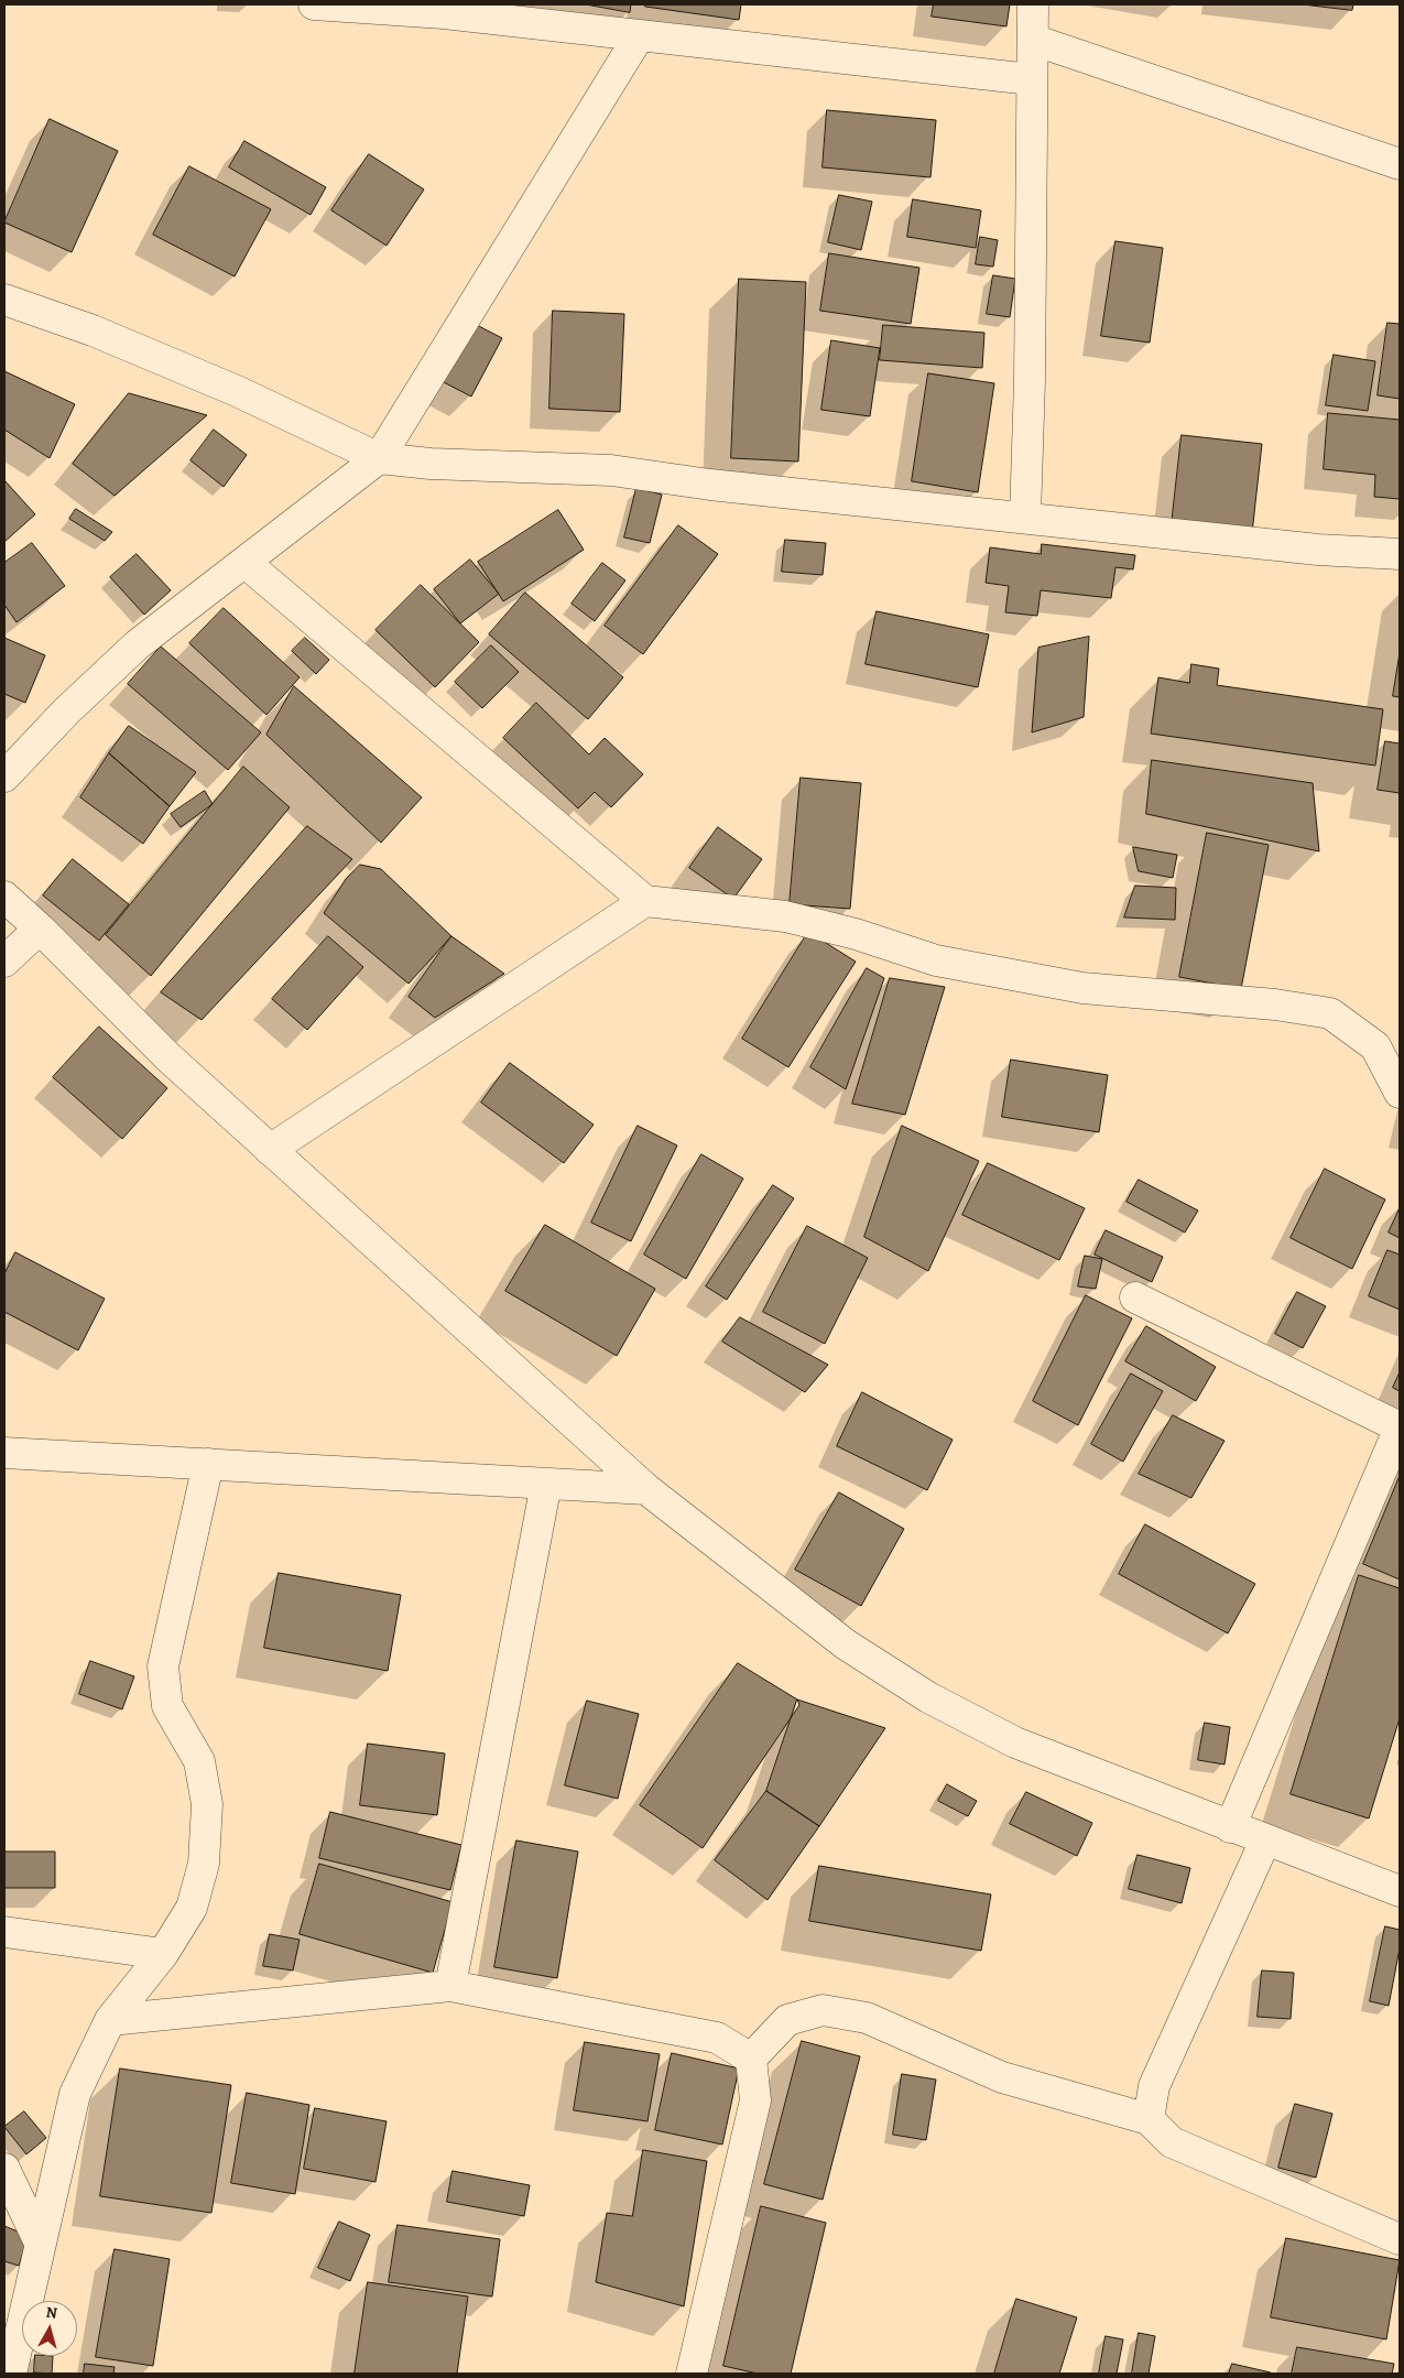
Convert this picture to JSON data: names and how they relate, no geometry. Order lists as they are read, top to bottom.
{
  "north": "top"
}
